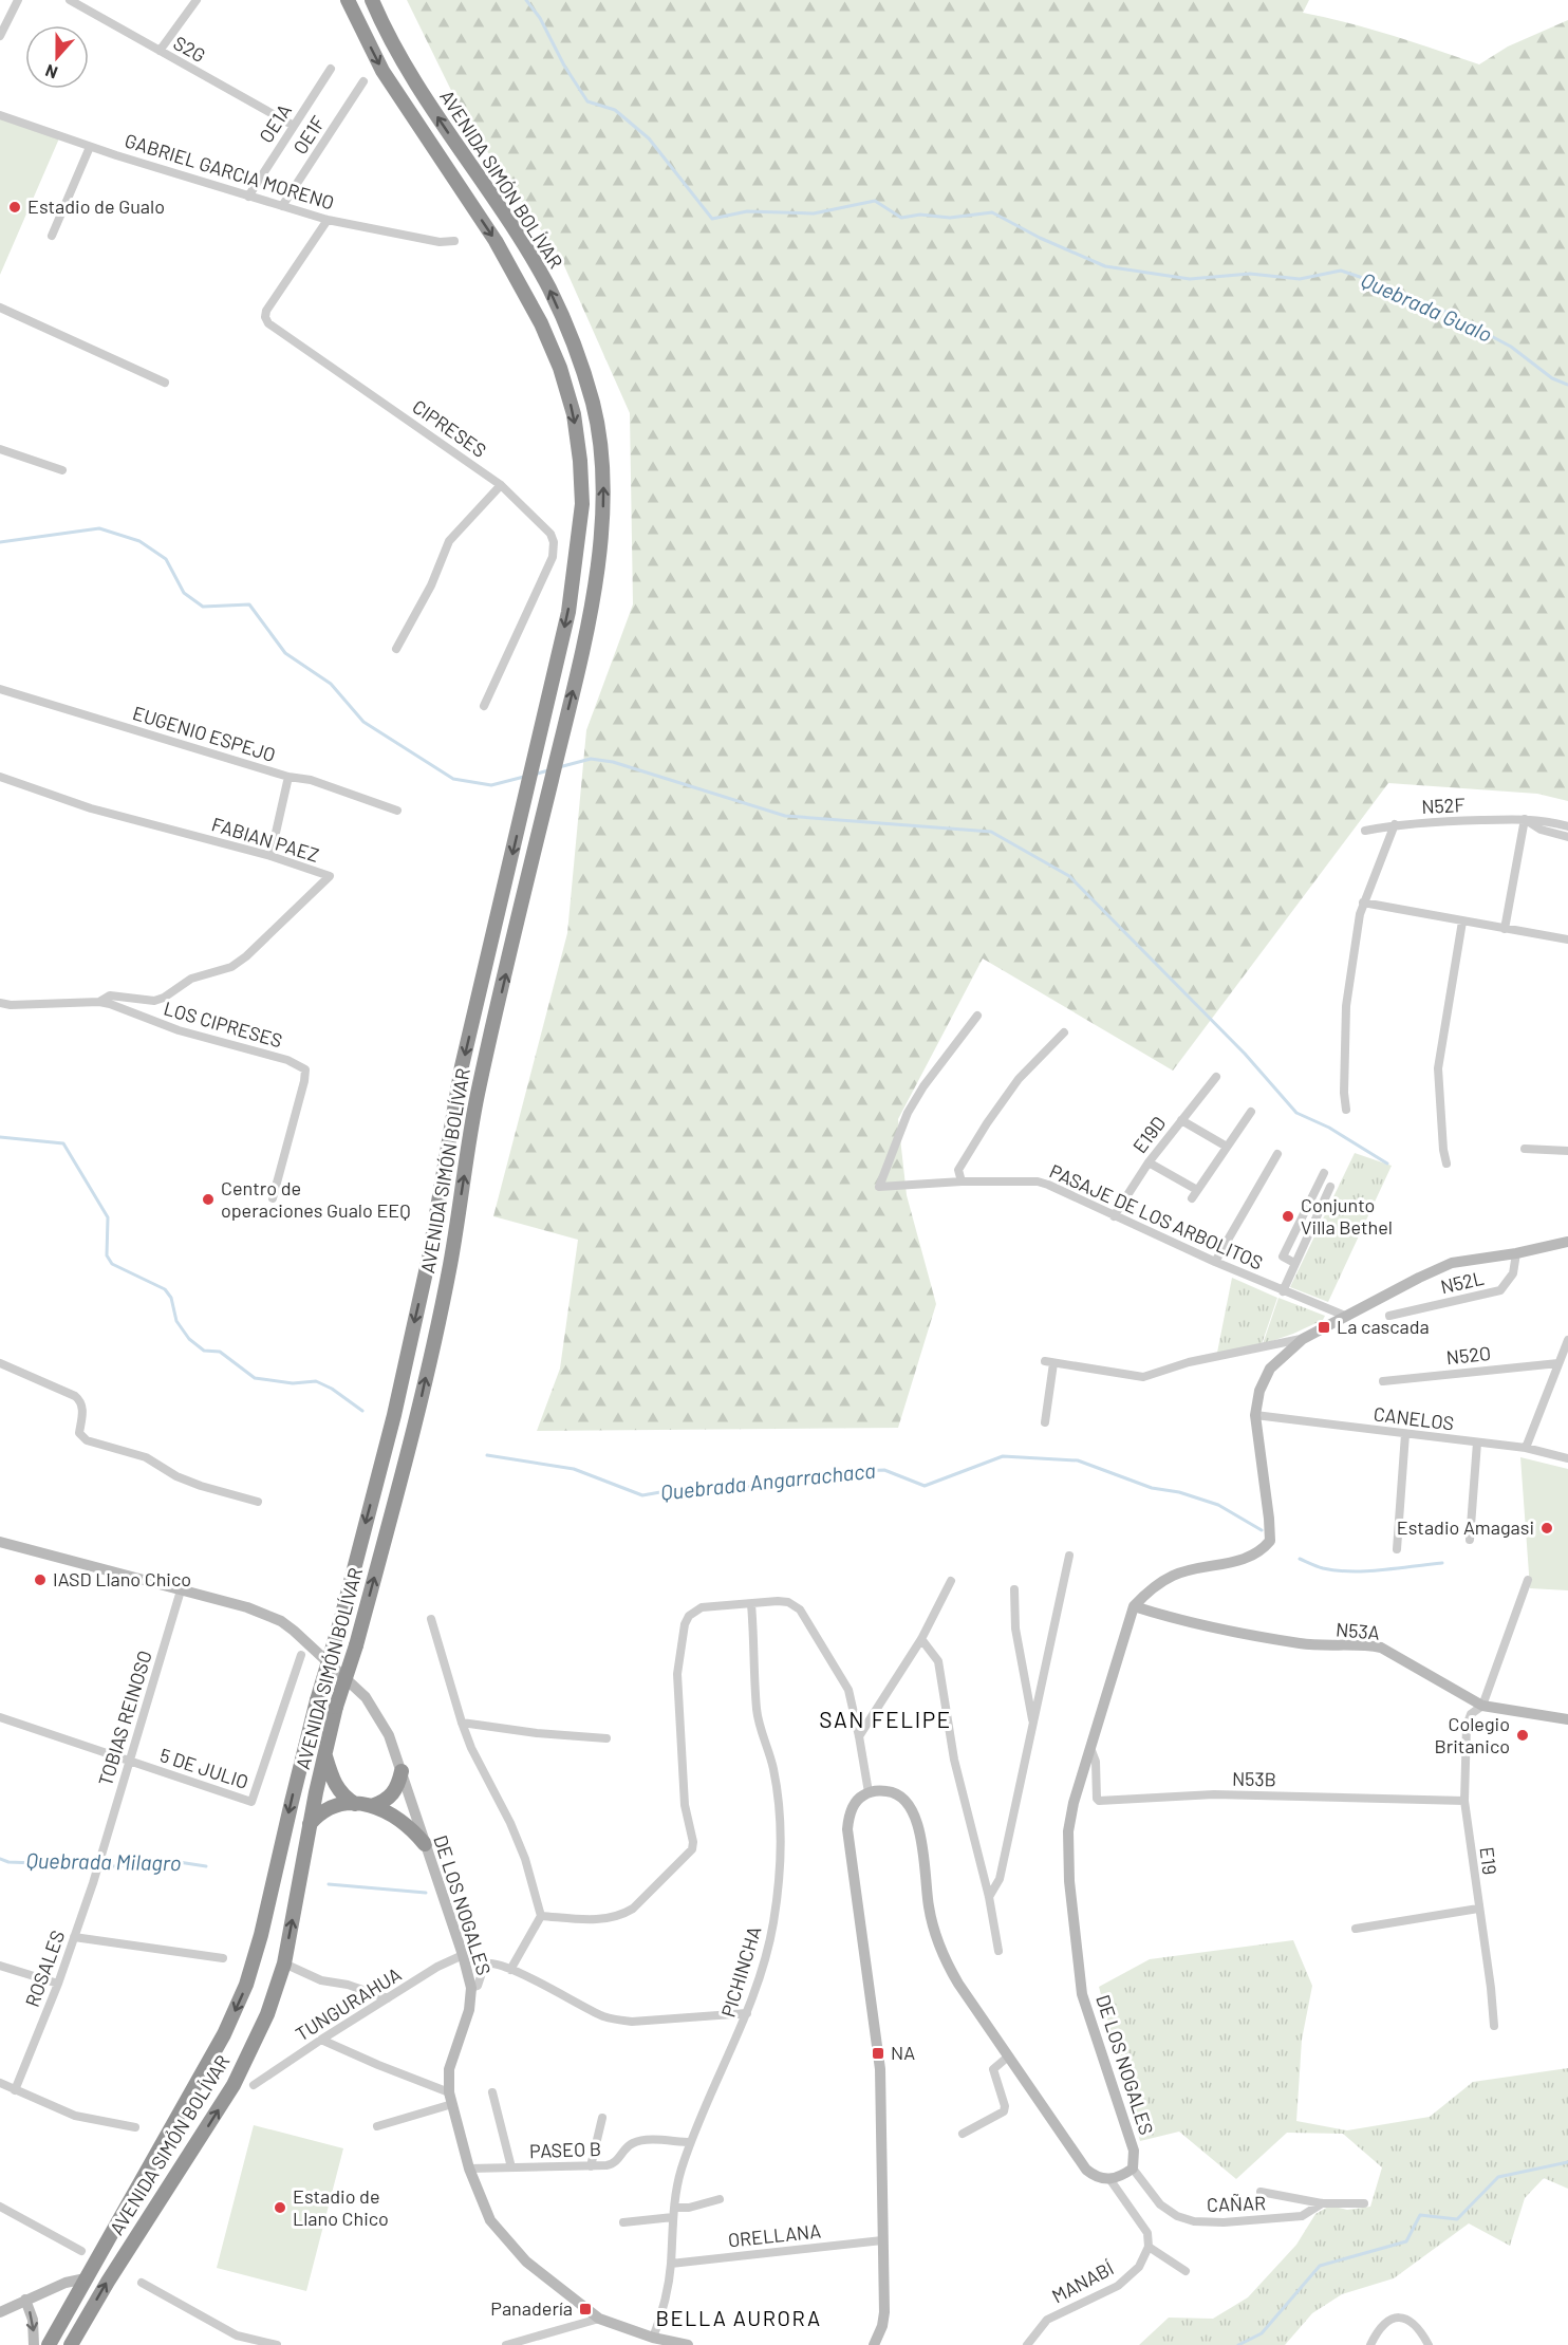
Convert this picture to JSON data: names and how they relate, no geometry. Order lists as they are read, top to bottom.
{
  "streets": {
    "highway": ["AVENIDA SIMÓN BOLÍVAR"],
    "street": [
      "S2G",
      "OE1A",
      "OE1F",
      "GABRIEL GARCIA MORENO",
      "CIPRESES",
      "EUGENIO ESPEJO",
      "N52F",
      "FABIAN PAEZ",
      "LOS CIPRESES",
      "E19D",
      "PASAJE DE LOS ARBOLITOS",
      "N52L",
      "N52O",
      "CANELOS",
      "N53A",
      "TOBIAS REINOSO",
      "5 DE JULIO",
      "N53B",
      "E19",
      "DE LOS NOGALES",
      "ROSALES",
      "PICHINCHA",
      "TUNGURAHUA",
      "PASEO B",
      "CAÑAR",
      "ORELLANA",
      "MANABÍ"
    ]
  },
  "crossings": [
    ["S2G", "OE1A"],
    ["OE1A", "GABRIEL GARCIA MORENO"],
    ["OE1F", "GABRIEL GARCIA MORENO"],
    ["GABRIEL GARCIA MORENO", "CIPRESES"],
    ["AVENIDA SIMÓN BOLÍVAR", "DE LOS NOGALES"],
    ["AVENIDA SIMÓN BOLÍVAR", "TUNGURAHUA"],
    ["FABIAN PAEZ", "LOS CIPRESES"],
    ["E19D", "PASAJE DE LOS ARBOLITOS"],
    ["PASAJE DE LOS ARBOLITOS", "DE LOS NOGALES"],
    ["N52L", "DE LOS NOGALES"],
    ["CANELOS", "DE LOS NOGALES"],
    ["N53A", "E19"],
    ["N53A", "DE LOS NOGALES"],
    ["TOBIAS REINOSO", "5 DE JULIO"],
    ["TOBIAS REINOSO", "DE LOS NOGALES"],
    ["TOBIAS REINOSO", "ROSALES"],
    ["N53B", "E19"],
    ["N53B", "DE LOS NOGALES"],
    ["DE LOS NOGALES", "PICHINCHA"],
    ["DE LOS NOGALES", "TUNGURAHUA"],
    ["DE LOS NOGALES", "PASEO B"],
    ["DE LOS NOGALES", "CAÑAR"],
    ["PICHINCHA", "PASEO B"],
    ["PICHINCHA", "ORELLANA"]
  ],
  "districts": ["SAN FELIPE", "BELLA AURORA"],
  "water": ["Quebrada Gualo", "Quebrada Angarrachaca", "Quebrada Milagro"],
  "places": {
    "other": [
      "Estadio de Gualo",
      "Centro de operaciones Gualo EEQ",
      "Conjunto Villa Bethel",
      "Estadio Amagasi",
      "IASD Llano Chico",
      "Colegio Britanico",
      "Estadio de Llano Chico"
    ],
    "transit": ["La cascada", "NA", "Panadería"]
  },
  "north": "bottom"
}
